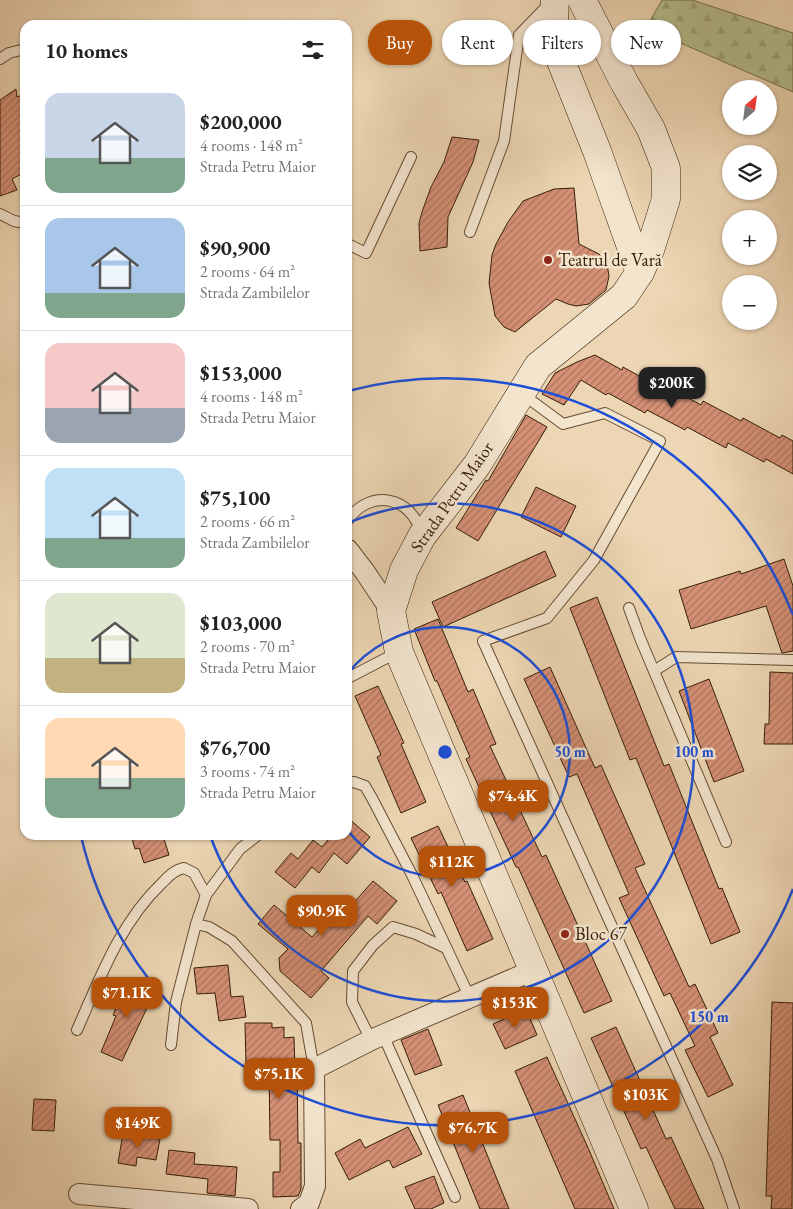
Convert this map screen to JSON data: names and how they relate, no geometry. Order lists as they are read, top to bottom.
{
  "streets": {
    "street": ["Strada Petru Maior"]
  },
  "places": ["Teatrul de Vară", "Bloc 67"],
  "north": "top right",
  "page": {
    "chip": [
      "Buy",
      "Rent",
      "Filters",
      "New"
    ],
    "heading": "10 homes",
    "map_buttons": ["+", "−"],
    "list": [
      {
        "name": "$200,000",
        "note": "4 rooms · 148 m² · Strada Petru Maior"
      },
      {
        "name": "$90,900",
        "note": "2 rooms · 64 m² · Strada Zambilelor"
      },
      {
        "name": "$153,000",
        "note": "4 rooms · 148 m² · Strada Petru Maior"
      },
      {
        "name": "$75,100",
        "note": "2 rooms · 66 m² · Strada Zambilelor"
      },
      {
        "name": "$103,000",
        "note": "2 rooms · 70 m² · Strada Petru Maior"
      },
      {
        "name": "$76,700",
        "note": "3 rooms · 74 m² · Strada Petru Maior"
      }
    ],
    "price": [
      "$200K",
      "$74.4K",
      "$112K",
      "$90.9K",
      "$71.1K",
      "$153K",
      "$75.1K",
      "$103K",
      "$149K",
      "$76.7K"
    ]
  },
  "rings": ["50 m", "100 m", "150 m"]
}
